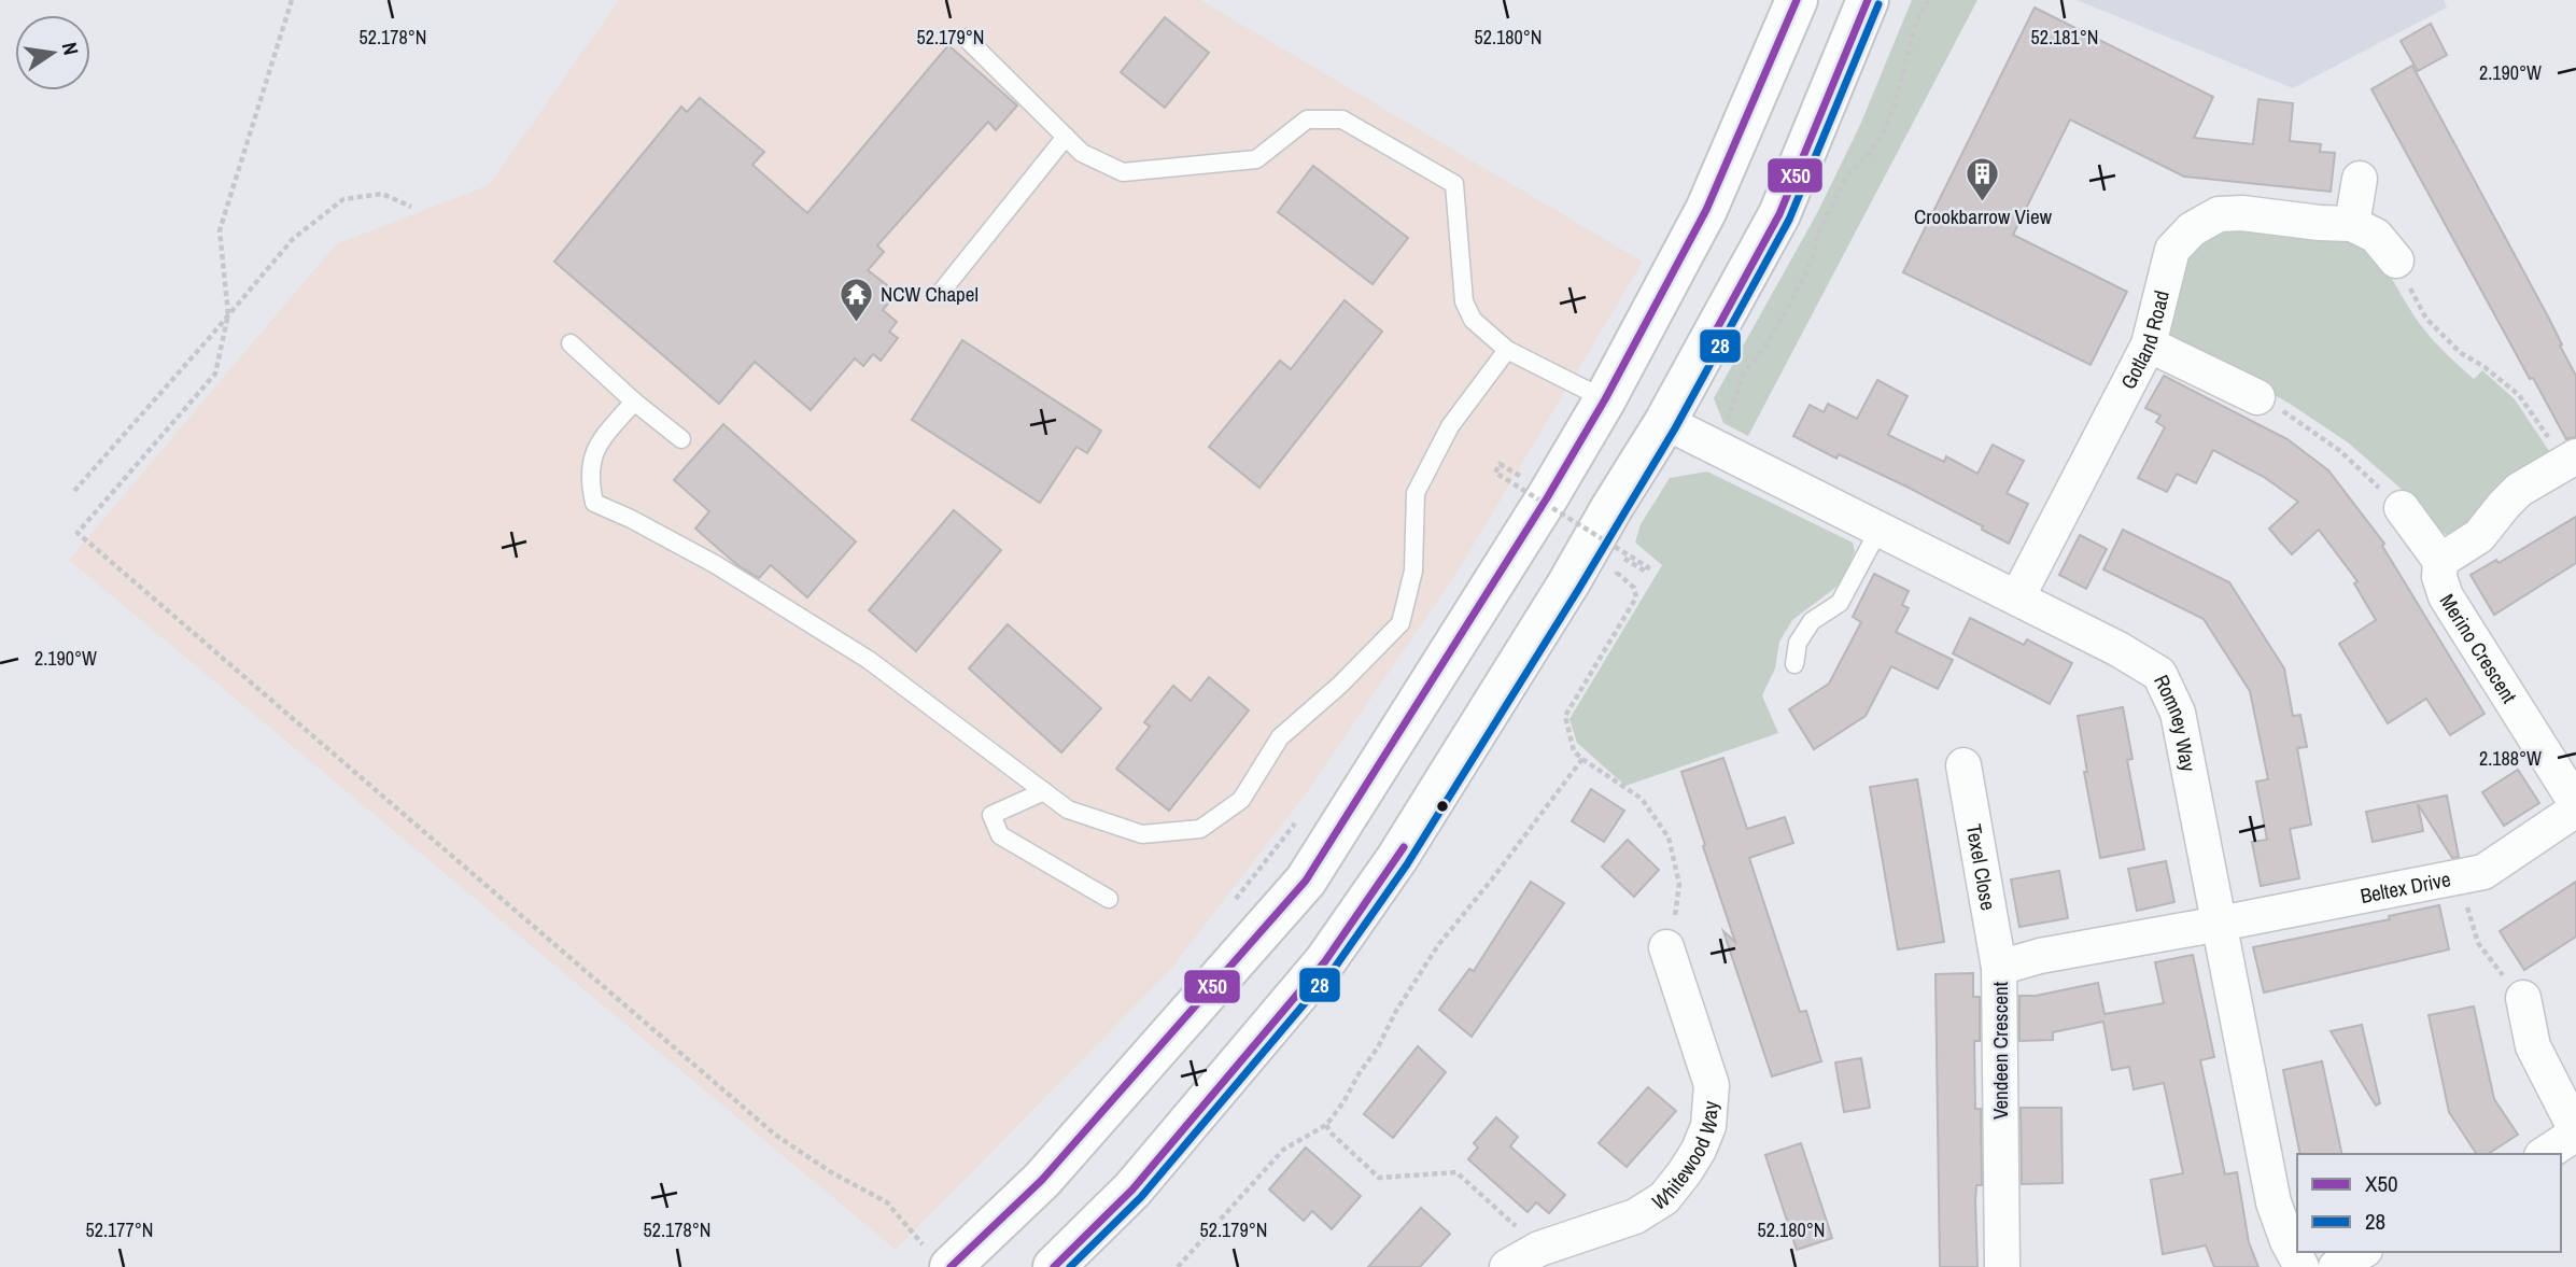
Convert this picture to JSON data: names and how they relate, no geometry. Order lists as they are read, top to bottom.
{
  "streets": {
    "street": [
      "Gotland Road",
      "Merino Crescent",
      "Romney Way",
      "Texel Close",
      "Beltex Drive",
      "Vendeen Crescent",
      "Whitewood Way"
    ]
  },
  "crossings": [
    ["Gotland Road", "Romney Way"],
    ["Romney Way", "Beltex Drive"],
    ["Romney Way", "Vendeen Crescent"],
    ["Texel Close", "Vendeen Crescent"],
    ["Beltex Drive", "Vendeen Crescent"]
  ],
  "places": {
    "building": ["Crookbarrow View"],
    "temple": ["NCW Chapel"]
  },
  "lines": ["transit line X50", "transit line 28"],
  "legend": ["X50", "28"],
  "north": "right",
  "coordinates": [
    "52.178°N",
    "52.179°N",
    "52.180°N",
    "52.181°N",
    "2.190°W",
    "2.188°W",
    "52.177°N"
  ]
}
